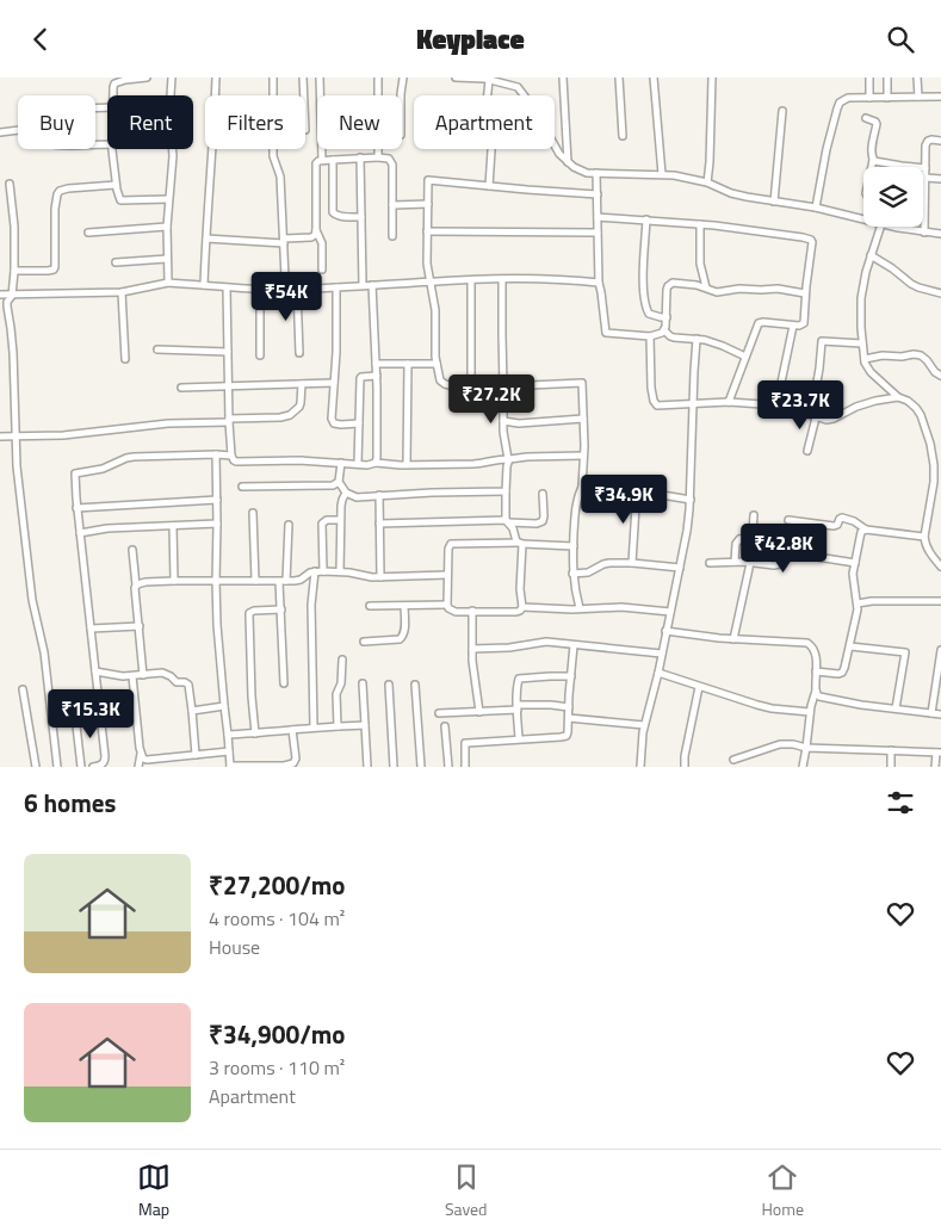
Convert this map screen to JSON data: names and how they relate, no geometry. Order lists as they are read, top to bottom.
{
  "page": {
    "header": "Keyplace",
    "chip": [
      "Buy",
      "Rent",
      "Filters",
      "New",
      "Apartment"
    ],
    "price": [
      "₹54K",
      "₹27.2K",
      "₹23.7K",
      "₹34.9K",
      "₹42.8K",
      "₹15.3K"
    ],
    "heading": "6 homes",
    "list": [
      {
        "name": "₹27,200/mo",
        "note": "4 rooms · 104 m² · House"
      },
      {
        "name": "₹34,900/mo",
        "note": "3 rooms · 110 m² · Apartment"
      }
    ],
    "tabs": ["Map", "Saved", "Home"]
  }
}
